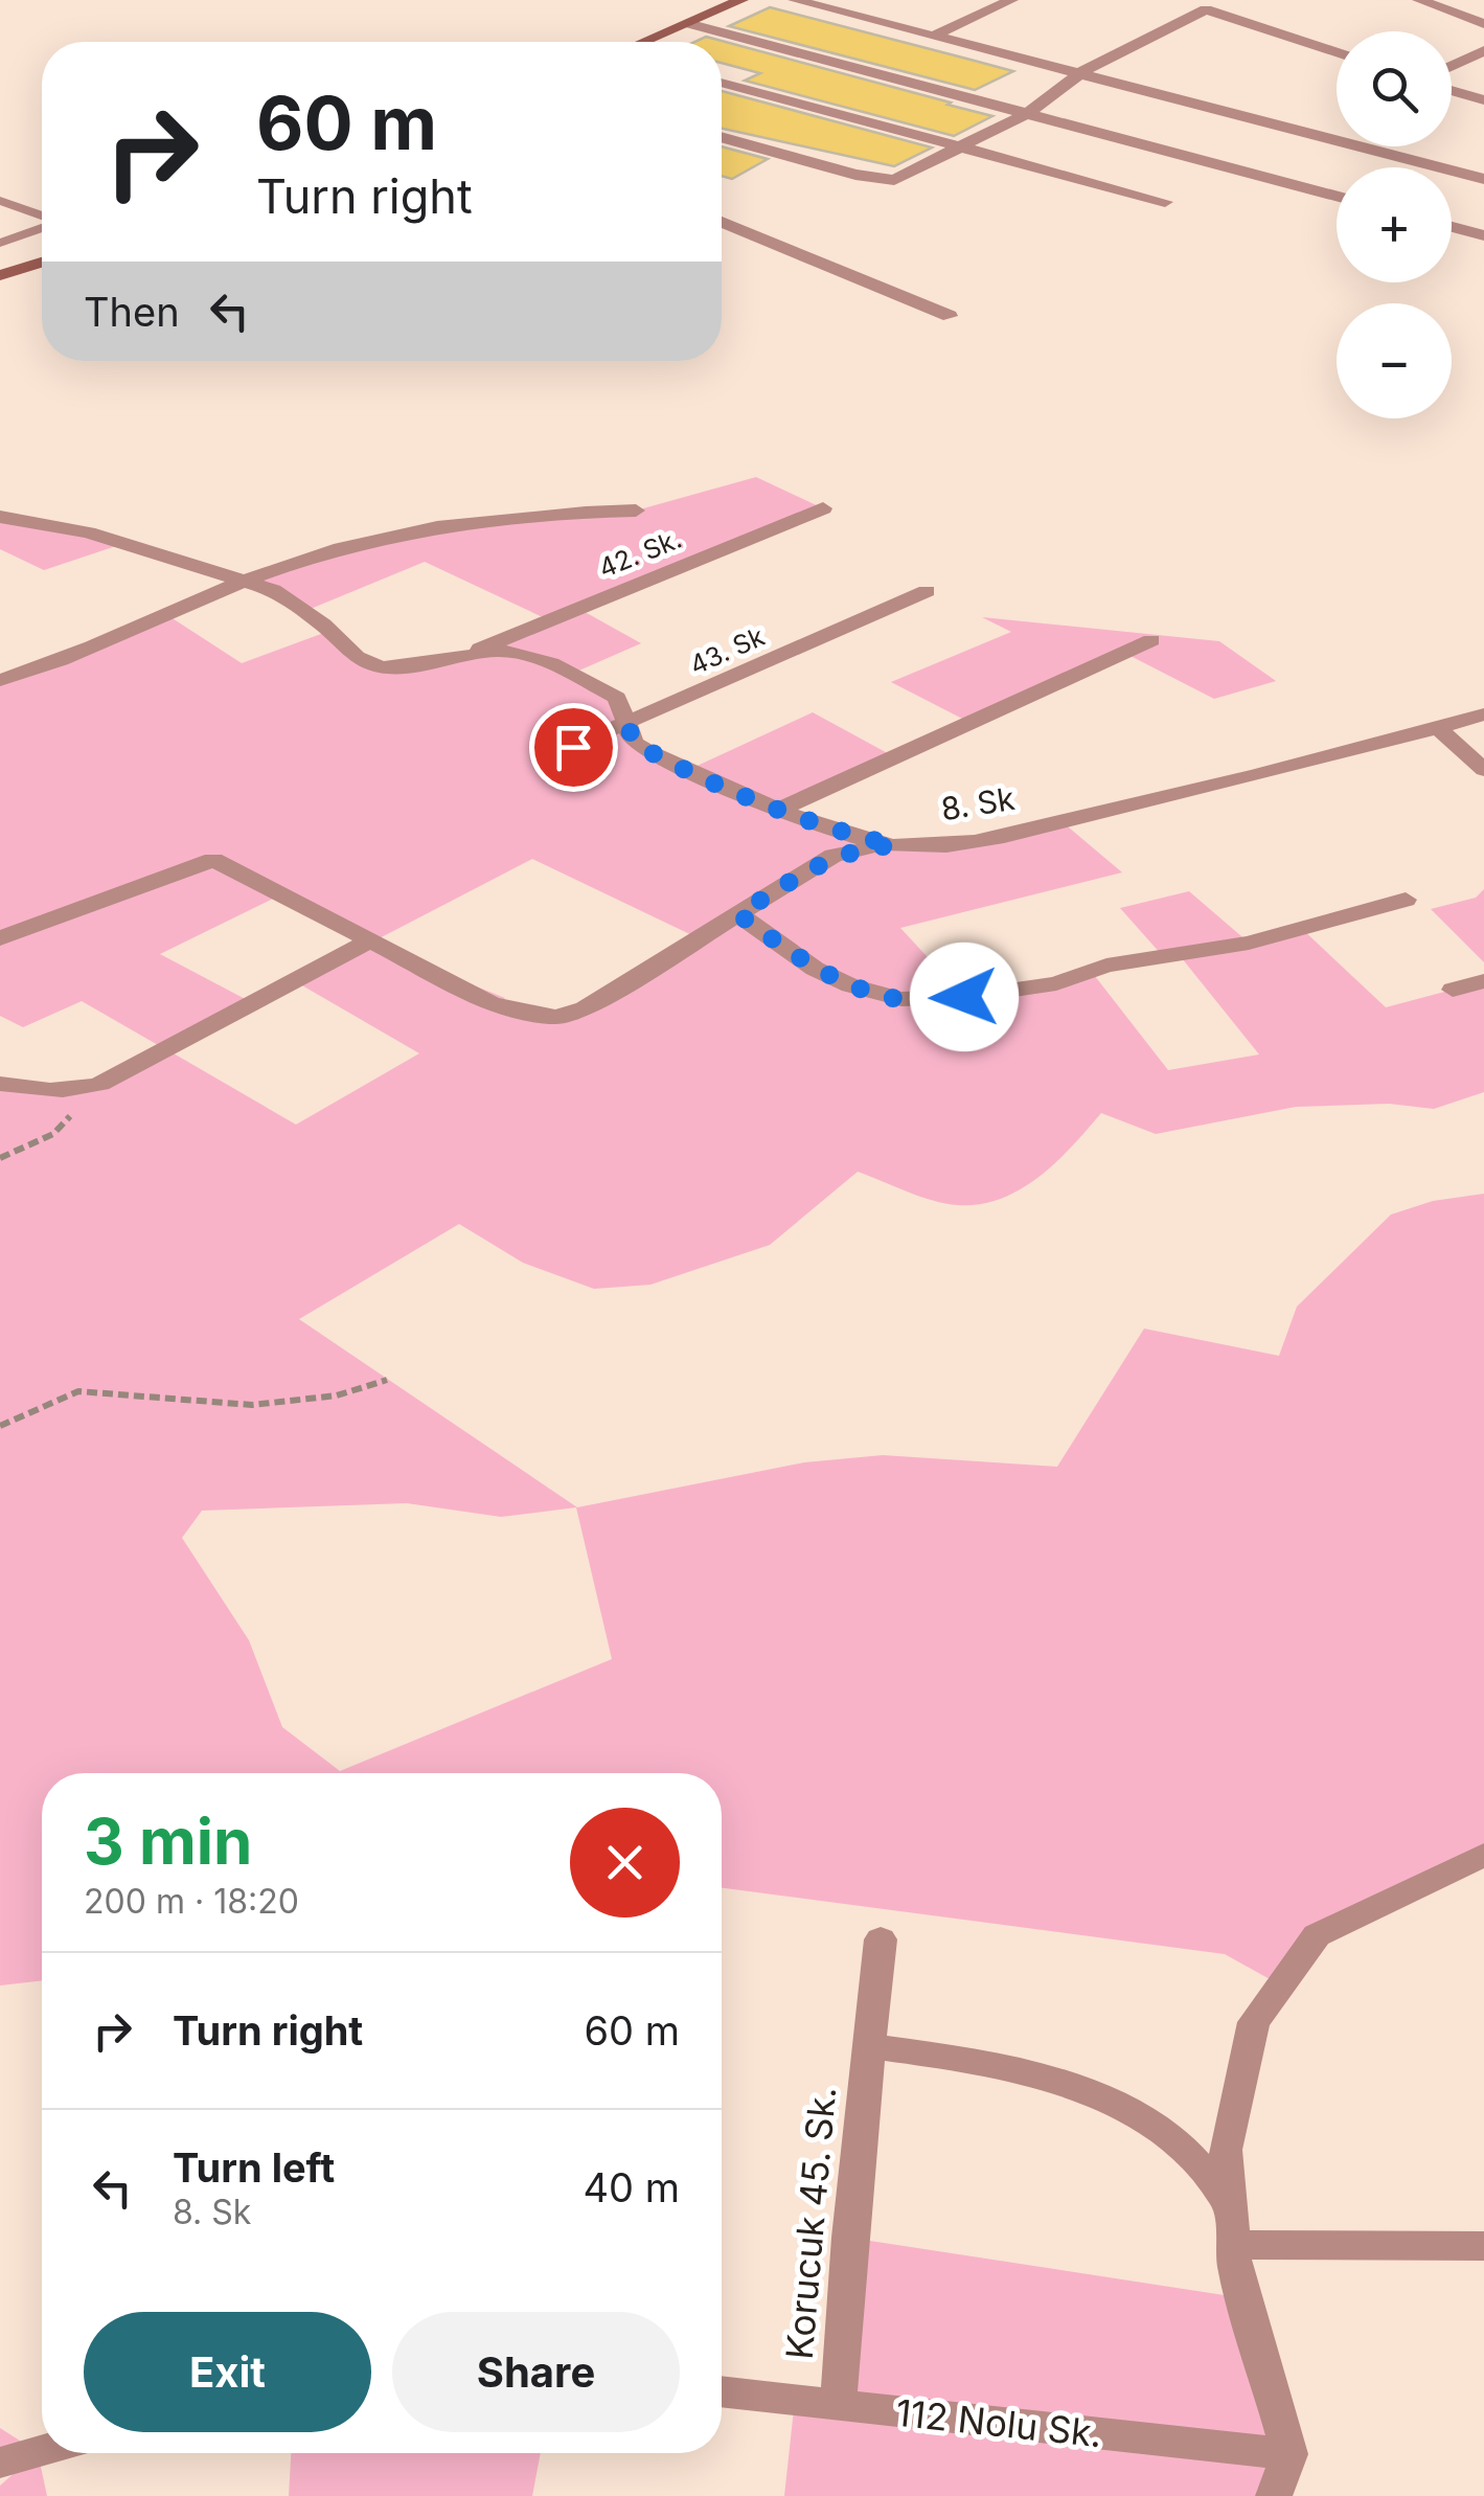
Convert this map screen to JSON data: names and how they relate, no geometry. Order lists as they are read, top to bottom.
{
  "streets": {
    "street": [
      "42. Sk.",
      "43. Sk",
      "8. Sk",
      "Korucuk 45. Sk.",
      "112 Nolu Sk."
    ]
  },
  "crossings": [
    ["42. Sk.", "8. Sk"],
    ["43. Sk", "8. Sk"],
    ["Korucuk 45. Sk.", "112 Nolu Sk."]
  ],
  "page": {
    "map_buttons": ["+", "−"],
    "turn": ["60 m", "Turn right"],
    "then": "Then",
    "heading": ["3 min", "200 m · 18:20"],
    "list": [
      {
        "name": "Turn right",
        "value": "60 m"
      },
      {
        "name": "Turn left",
        "note": "8. Sk",
        "value": "40 m"
      }
    ],
    "buttons": ["Exit", "Share"]
  }
}
